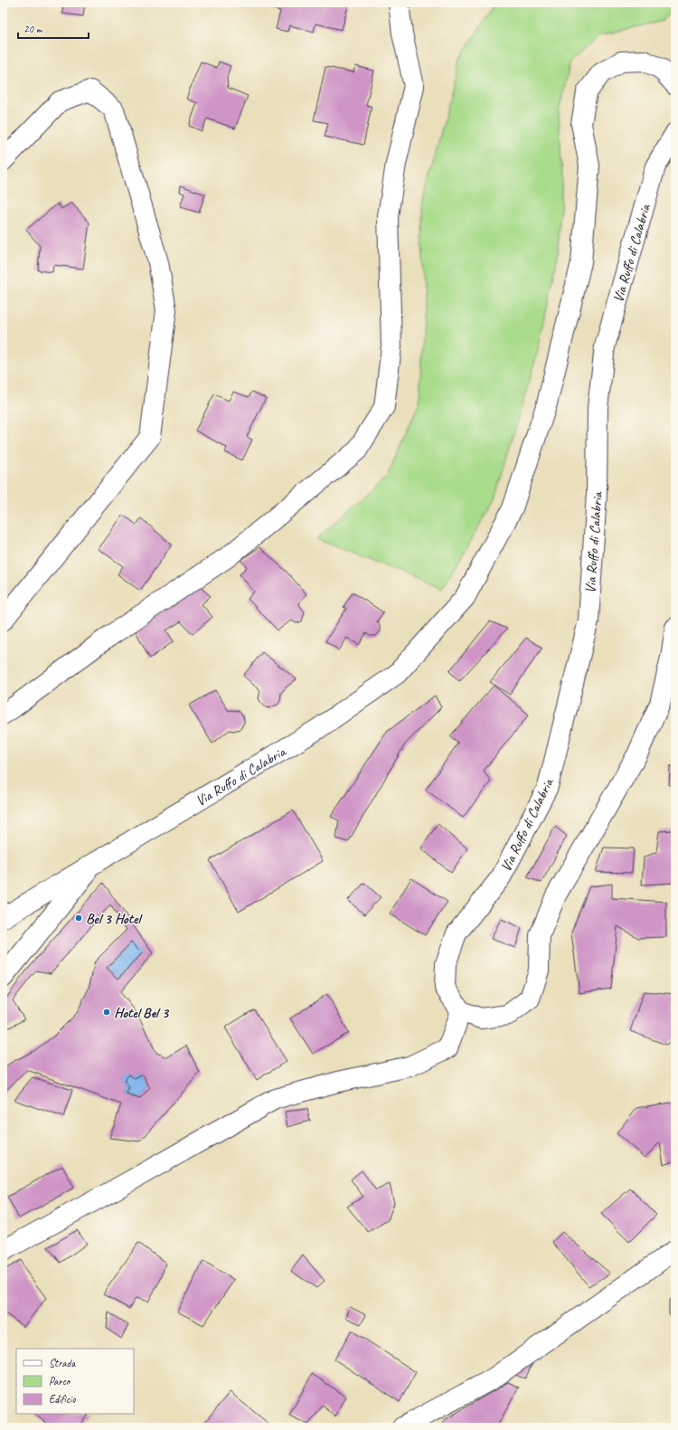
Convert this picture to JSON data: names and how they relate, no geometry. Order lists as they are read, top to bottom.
{
  "streets": {
    "street": ["Via Ruffo di Calabria"]
  },
  "places": ["Bel 3 Hotel", "Hotel Bel 3"],
  "legend": ["Strada", "Parco", "Edificio"],
  "scale_bar": "20 m"
}
